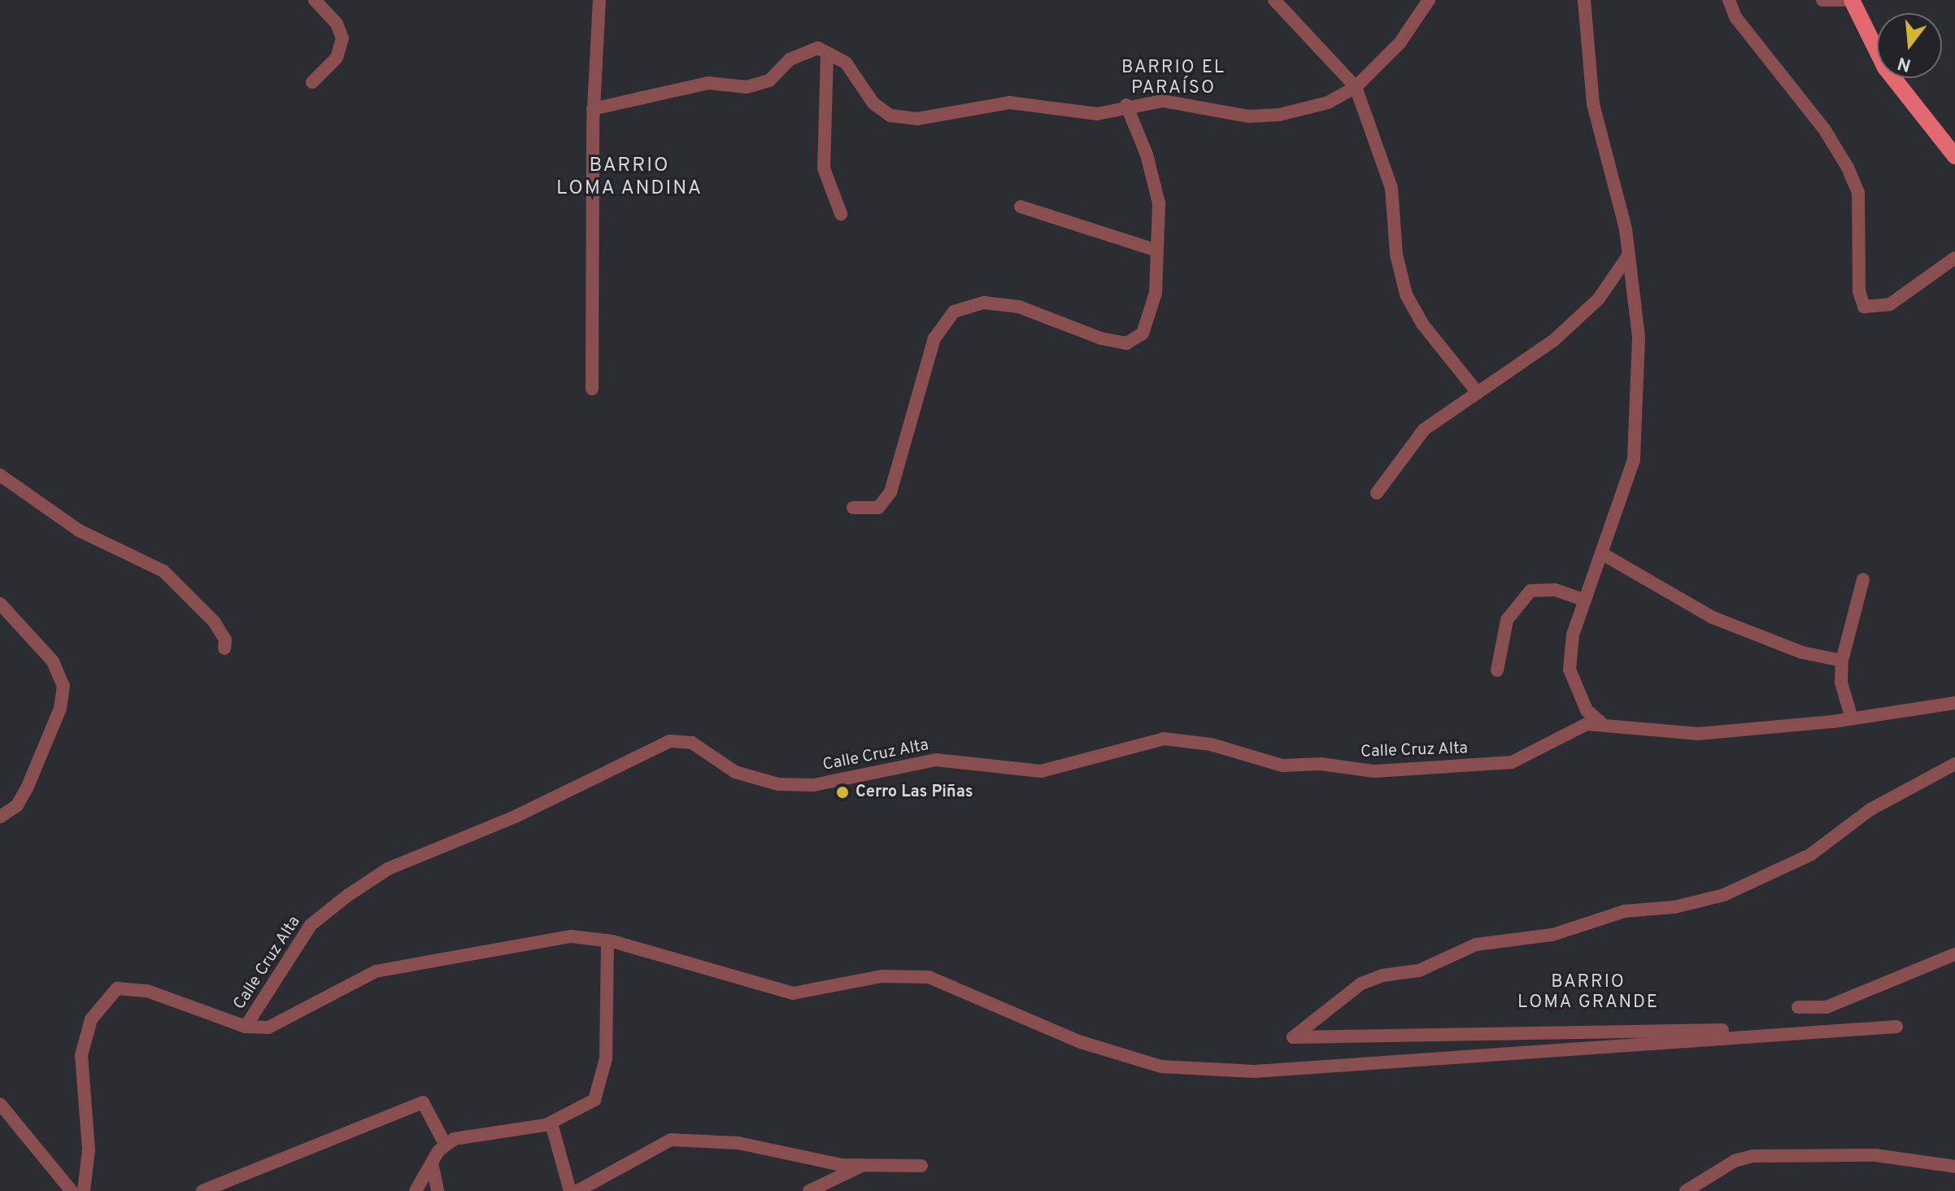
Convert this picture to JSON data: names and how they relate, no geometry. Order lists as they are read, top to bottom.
{
  "streets": {
    "street": ["Calle Cruz Alta"]
  },
  "districts": ["BARRIO EL PARAÍSO", "BARRIO LOMA ANDINA", "BARRIO LOMA GRANDE"],
  "places": ["Cerro Las Piñas"],
  "north": "bottom"
}
